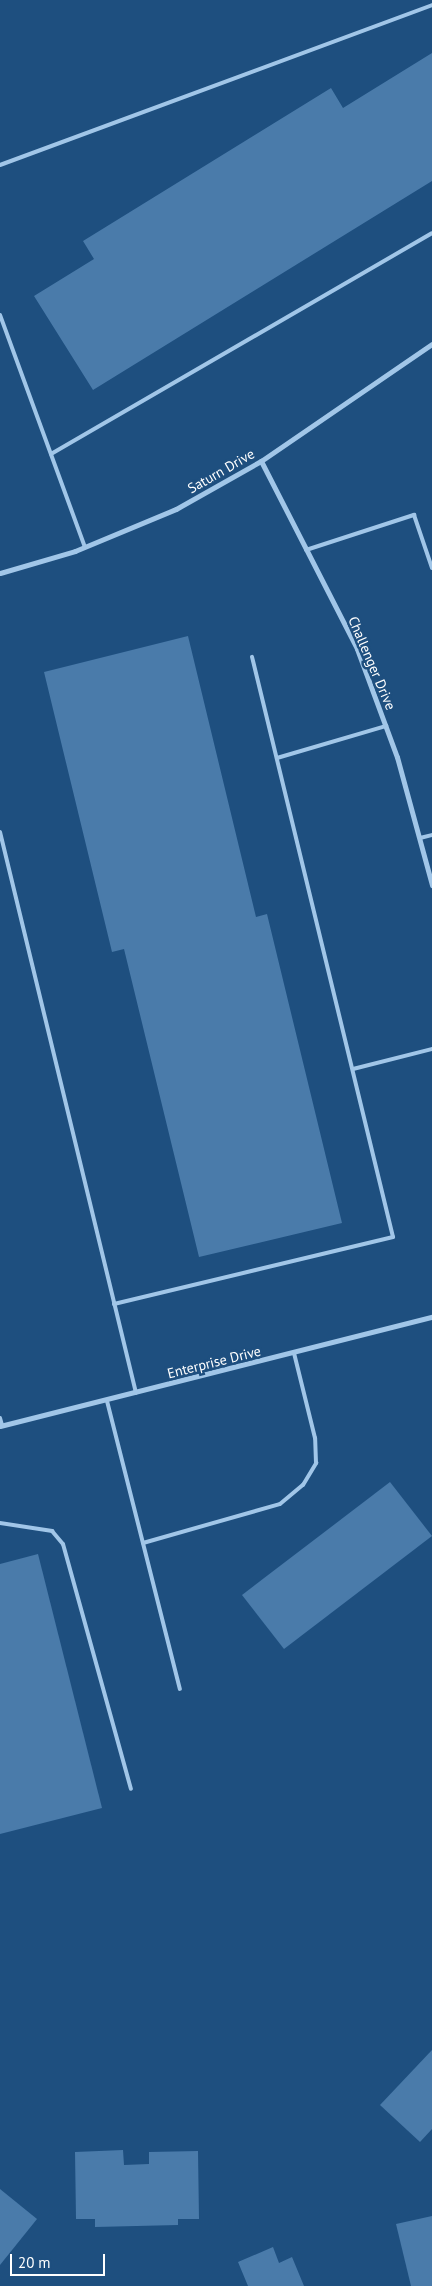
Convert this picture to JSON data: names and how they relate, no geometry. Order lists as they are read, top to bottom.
{
  "streets": {
    "street": ["Saturn Drive", "Challenger Drive", "Enterprise Drive"]
  },
  "crossings": [
    ["Saturn Drive", "Challenger Drive"]
  ],
  "scale_bar": "20 m"
}
